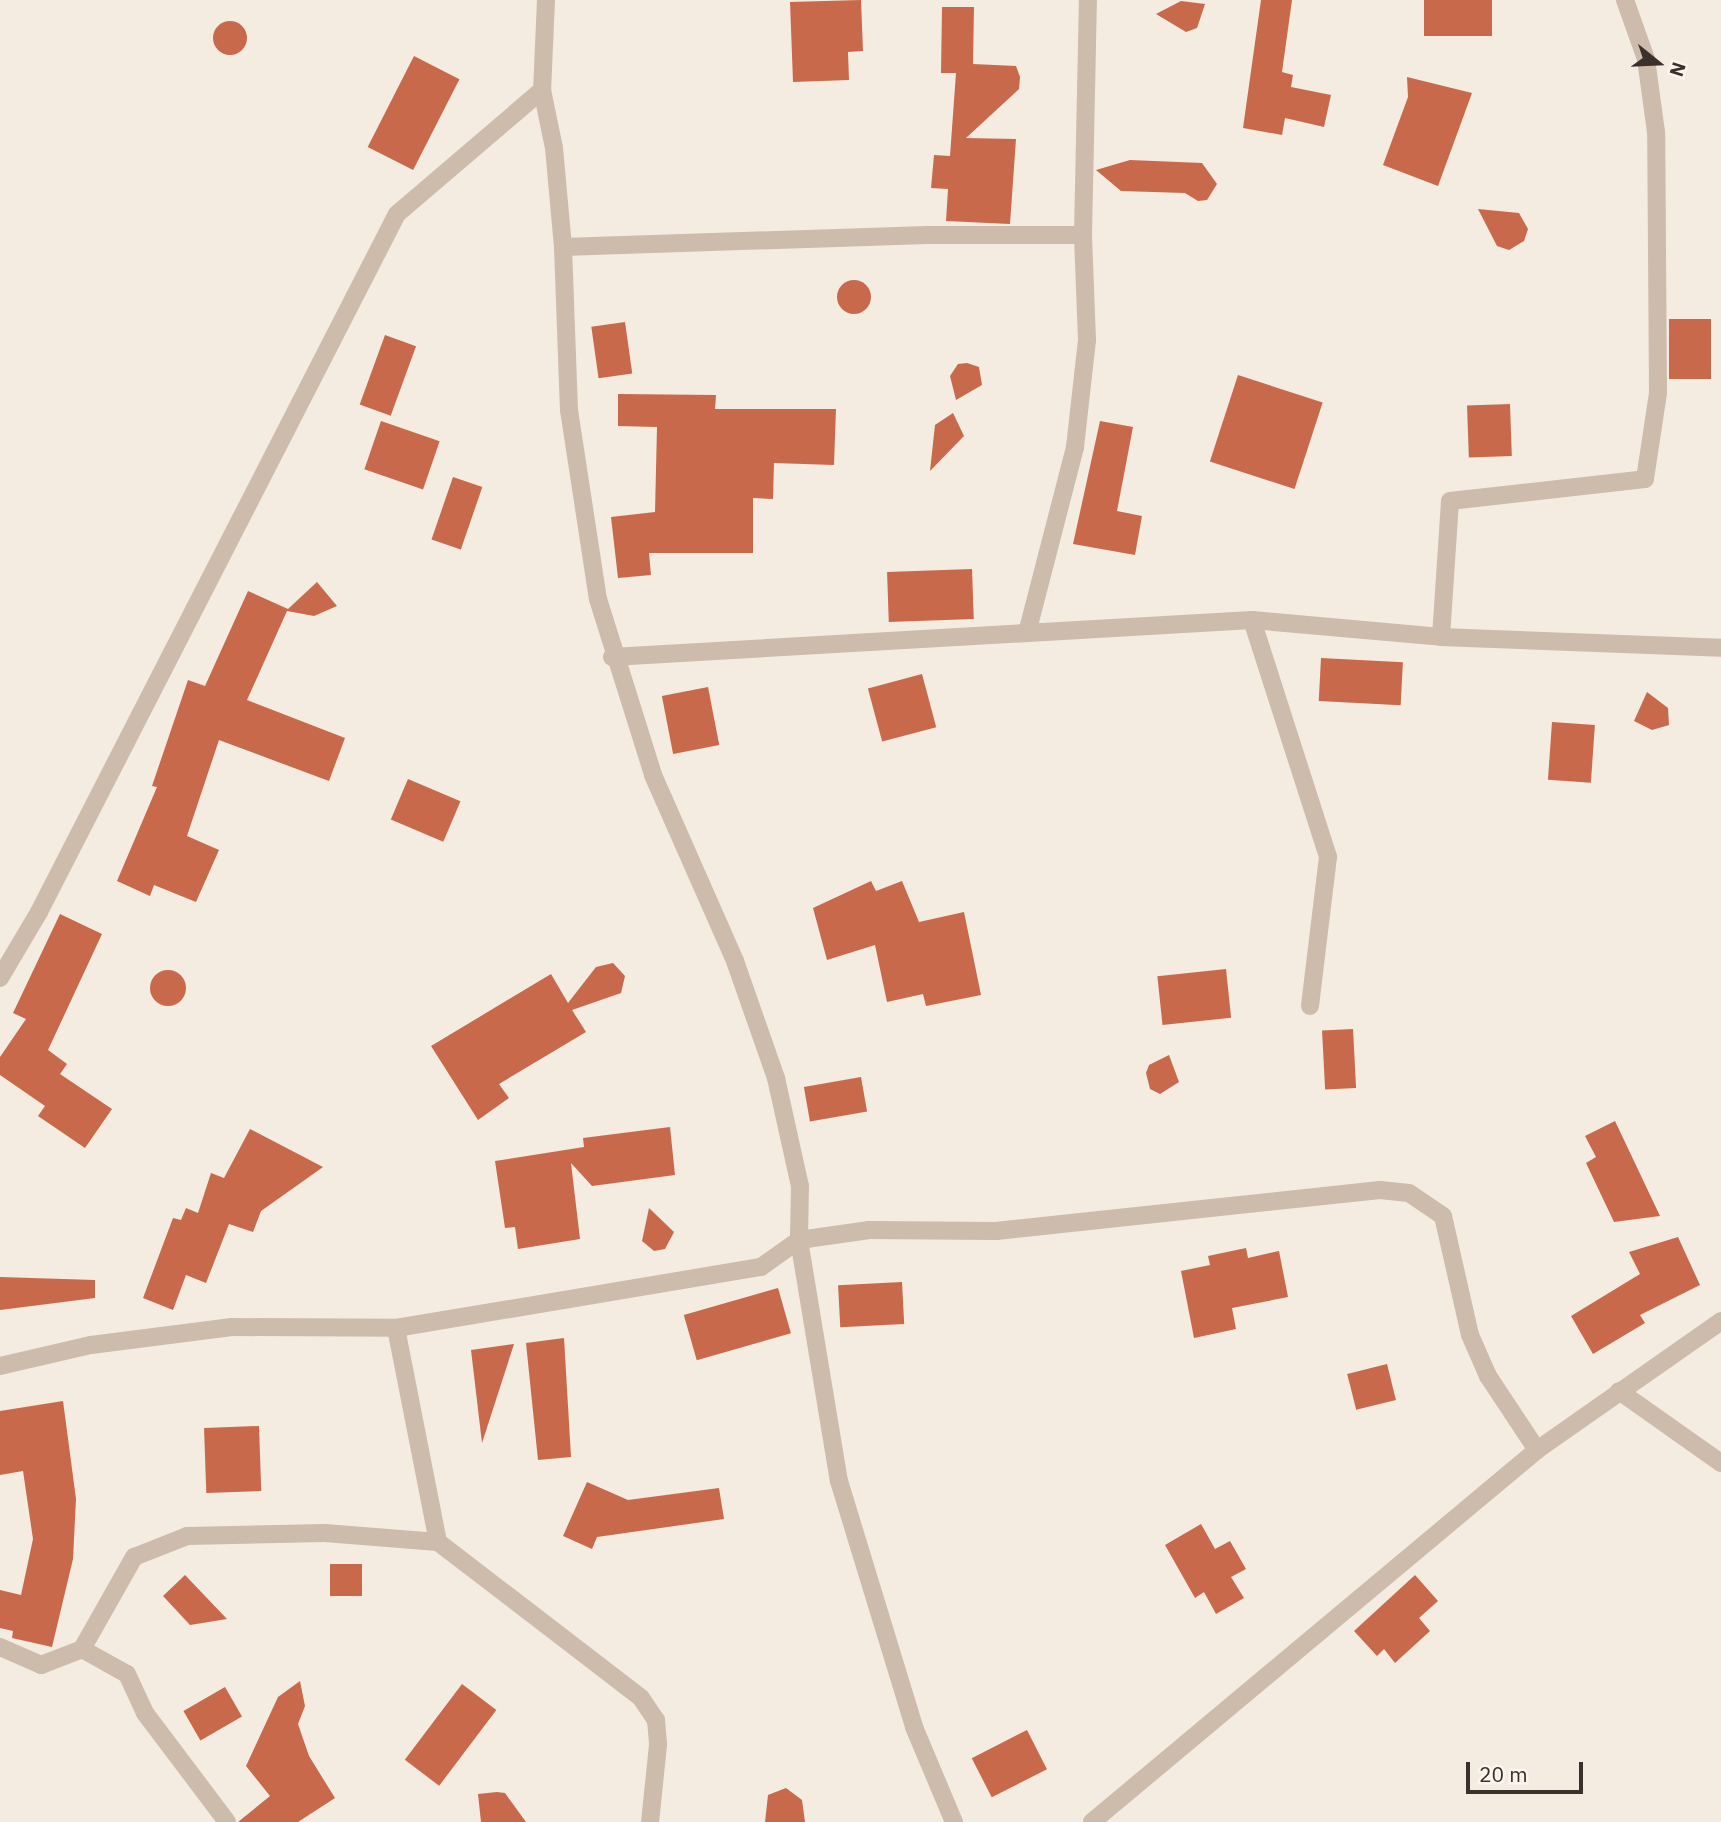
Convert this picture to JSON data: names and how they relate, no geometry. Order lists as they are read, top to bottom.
{
  "scale_bar": "20 m",
  "north": "right"
}
